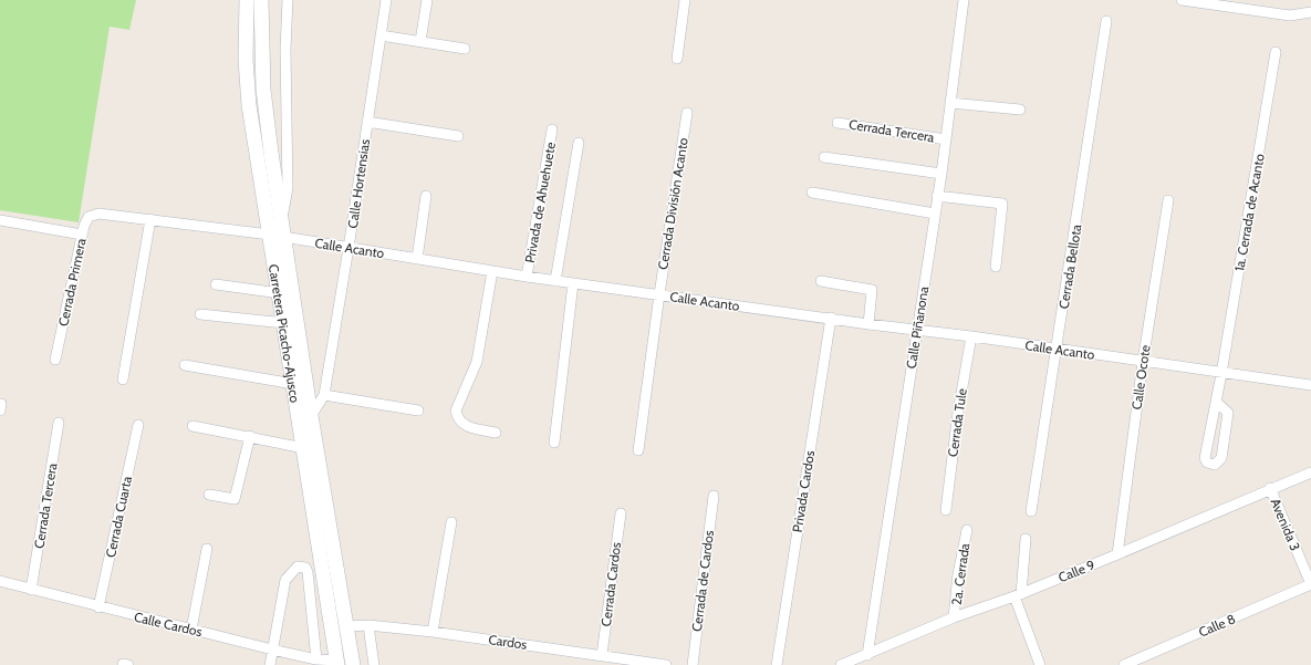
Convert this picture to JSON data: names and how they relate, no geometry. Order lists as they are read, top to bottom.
{
  "streets": {
    "main road": ["Carretera Picacho-Ajusco"],
    "street": [
      "Cerrada Tercera",
      "Calle Hortensias",
      "Privada de Ahuehuete",
      "Cerrada División Acanto",
      "1a. Cerrada de Acanto",
      "Calle Acanto",
      "Cerrada Bellota",
      "Cerrada Primera",
      "Calle Piñanona",
      "Calle Ocote",
      "Cerrada Tule",
      "Privada Cardos",
      "Cerrada Cuarta",
      "Avenida 3",
      "Calle 9",
      "2a. Cerrada",
      "Cerrada de Cardos",
      "Cerrada Cardos",
      "Calle Cardos",
      "Calle 8",
      "Cardos"
    ]
  },
  "crossings": [
    ["Cerrada Tercera", "Calle Piñanona"],
    ["Cerrada Tercera", "Calle Cardos"],
    ["Calle Hortensias", "Calle Acanto"],
    ["Calle Hortensias", "Carretera Picacho-Ajusco"],
    ["Privada de Ahuehuete", "Calle Acanto"],
    ["Cerrada División Acanto", "Calle Acanto"],
    ["1a. Cerrada de Acanto", "Calle Acanto"],
    ["Calle Acanto", "Cerrada Bellota"],
    ["Calle Acanto", "Cerrada Primera"],
    ["Calle Acanto", "Calle Piñanona"],
    ["Calle Acanto", "Carretera Picacho-Ajusco"],
    ["Calle Acanto", "Calle Ocote"],
    ["Calle Acanto", "Cerrada Tule"],
    ["Calle Acanto", "Privada Cardos"],
    ["Calle Piñanona", "Calle 9"],
    ["Carretera Picacho-Ajusco", "Calle Cardos"],
    ["Carretera Picacho-Ajusco", "Cardos"],
    ["Calle Ocote", "Calle 9"],
    ["Cerrada Cuarta", "Calle Cardos"],
    ["Avenida 3", "Calle 9"],
    ["Avenida 3", "Calle 8"],
    ["Calle 9", "2a. Cerrada"],
    ["Cerrada Cardos", "Cardos"]
  ]
}
